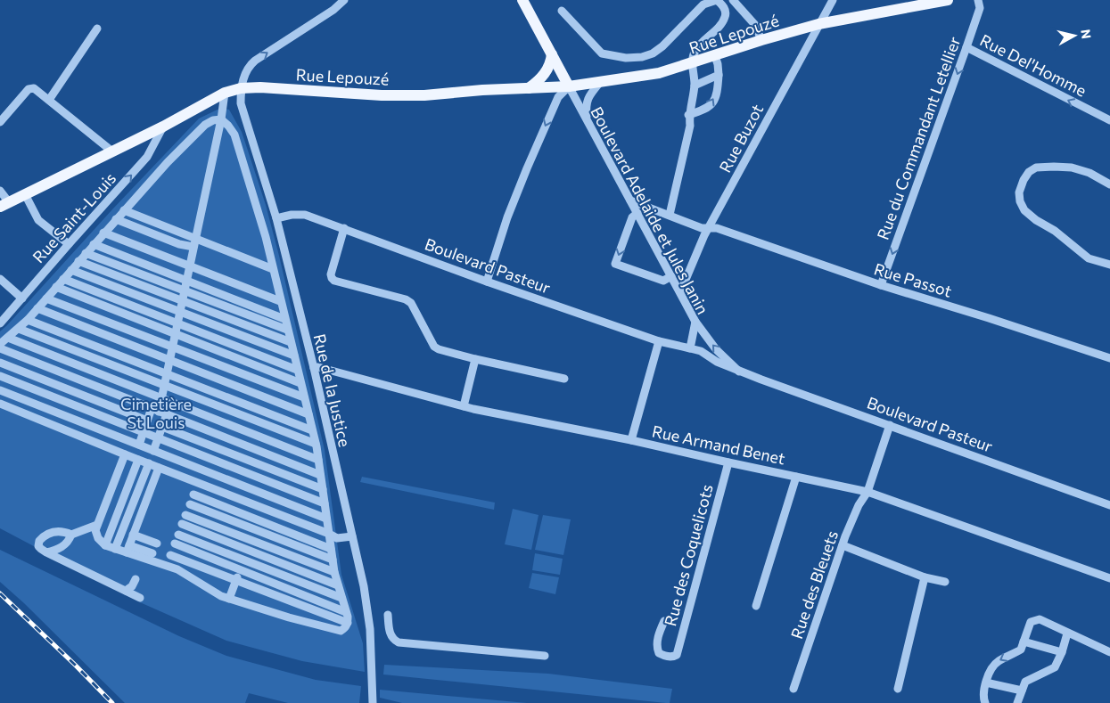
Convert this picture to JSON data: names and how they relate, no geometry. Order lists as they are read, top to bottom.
{
  "streets": {
    "main road": ["Rue Lepouzé"],
    "street": [
      "Rue Del'Homme",
      "Rue Buzot",
      "Rue du Commandant Letellier",
      "Boulevard Adelaide et Jules Janin",
      "Rue Saint-Louis",
      "Boulevard Pasteur",
      "Rue Passot",
      "Rue de la Justice",
      "Rue Armand Benet",
      "Rue des Coquelicots",
      "Rue des Bleuets"
    ]
  },
  "crossings": [
    ["Rue Lepouzé", "Rue Buzot"],
    ["Rue Lepouzé", "Boulevard Adelaide et Jules Janin"],
    ["Rue Lepouzé", "Rue Saint-Louis"],
    ["Rue Lepouzé", "Rue de la Justice"],
    ["Rue Del'Homme", "Rue du Commandant Letellier"],
    ["Rue Buzot", "Boulevard Adelaide et Jules Janin"],
    ["Rue Buzot", "Rue Passot"],
    ["Rue du Commandant Letellier", "Rue Passot"],
    ["Boulevard Adelaide et Jules Janin", "Boulevard Pasteur"],
    ["Boulevard Adelaide et Jules Janin", "Rue Passot"],
    ["Boulevard Pasteur", "Rue de la Justice"],
    ["Boulevard Pasteur", "Rue des Bleuets"],
    ["Rue de la Justice", "Rue Armand Benet"],
    ["Rue Armand Benet", "Rue des Coquelicots"],
    ["Rue Armand Benet", "Rue des Bleuets"]
  ],
  "one_way": ["Rue Del'Homme", "Rue du Commandant Letellier"],
  "parks": ["Cimetière St Louis"],
  "north": "right"
}
